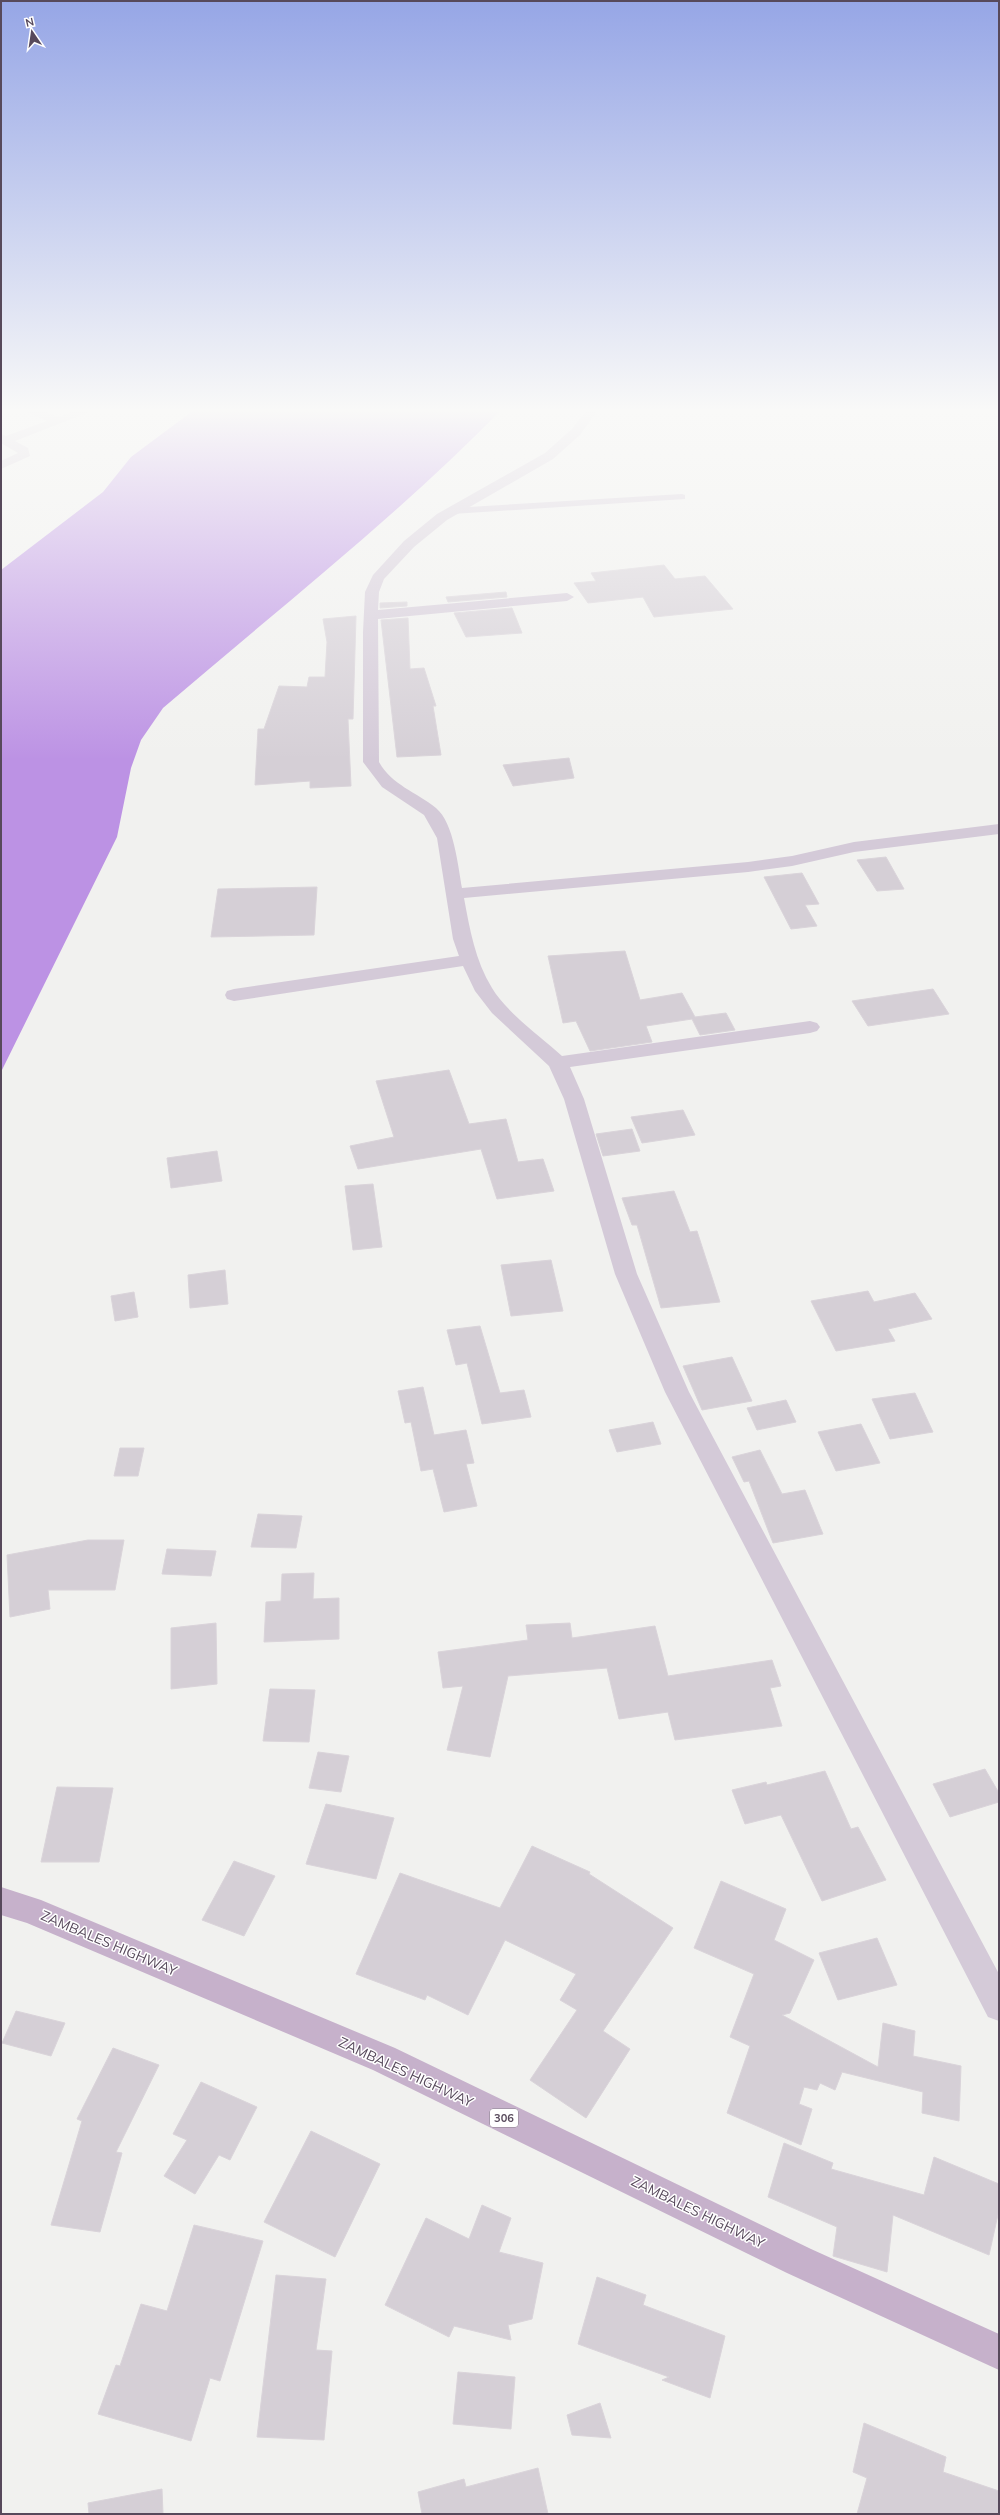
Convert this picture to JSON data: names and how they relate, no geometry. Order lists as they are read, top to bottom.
{
  "streets": {
    "main road": ["ZAMBALES HIGHWAY", "306"]
  },
  "north": "top"
}
